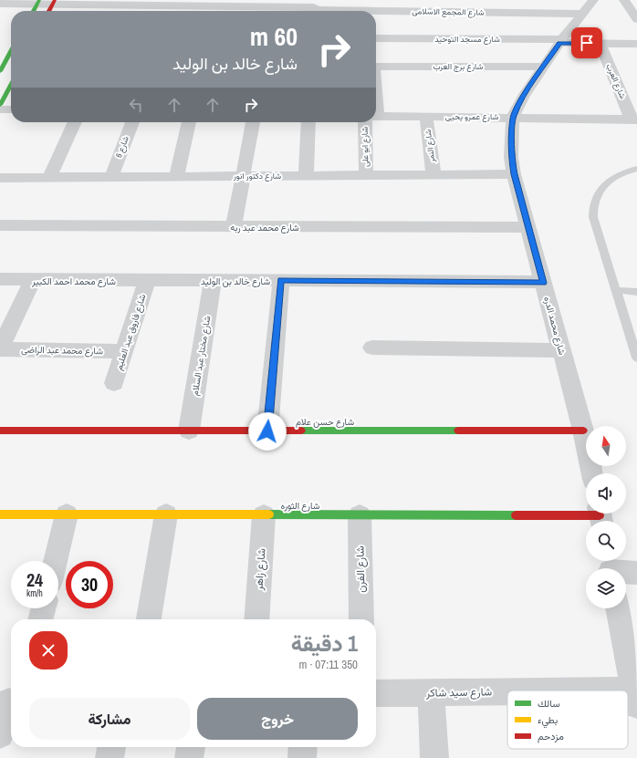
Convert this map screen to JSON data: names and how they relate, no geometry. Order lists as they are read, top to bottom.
{
  "streets": {
    "street": [
      "شارع المجمع الاسلامى",
      "شارع مسجد التوحيد",
      "شارع برج العرب",
      "شارع العرب",
      "شارع عمرو يحيى",
      "شارع النمر",
      "شارع 6",
      "شارع ابو على",
      "شارع دكتور انور",
      "شارع محمد عبد ربه",
      "شارع محمد احمد الكبير",
      "شارع خالد بن الوليد",
      "شارع محمد الدره",
      "شارع فاروق عبد العليم",
      "شارع محمد عبد الراضى",
      "شارع مختار عبد السلام",
      "شارع حسن علام",
      "شارع الثوره",
      "شارع زاهر",
      "شارع الفرن",
      "شارع سيد شاكر"
    ]
  },
  "crossings": [
    ["شارع المجمع الاسلامى", "شارع محمد الدره"],
    ["شارع مسجد التوحيد", "شارع العرب"],
    ["شارع مسجد التوحيد", "شارع محمد الدره"],
    ["شارع برج العرب", "شارع محمد الدره"],
    ["شارع العرب", "شارع عمرو يحيى"],
    ["شارع عمرو يحيى", "شارع النمر"],
    ["شارع عمرو يحيى", "شارع محمد الدره"],
    ["شارع النمر", "شارع دكتور انور"],
    ["شارع 6", "شارع دكتور انور"],
    ["شارع ابو على", "شارع دكتور انور"],
    ["شارع دكتور انور", "شارع محمد الدره"],
    ["شارع محمد عبد ربه", "شارع محمد الدره"],
    ["شارع محمد احمد الكبير", "شارع خالد بن الوليد"],
    ["شارع محمد احمد الكبير", "شارع فاروق عبد العليم"],
    ["شارع خالد بن الوليد", "شارع محمد الدره"],
    ["شارع خالد بن الوليد", "شارع فاروق عبد العليم"],
    ["شارع خالد بن الوليد", "شارع مختار عبد السلام"],
    ["شارع محمد الدره", "شارع حسن علام"],
    ["شارع فاروق عبد العليم", "شارع محمد عبد الراضى"],
    ["شارع مختار عبد السلام", "شارع حسن علام"],
    ["شارع الثوره", "شارع زاهر"],
    ["شارع الثوره", "شارع الفرن"]
  ],
  "legend": ["سالك", "بطيء", "مزدحم"],
  "north": "top",
  "page": {
    "turn": ["60 m", "شارع خالد بن الوليد"],
    "speed": "24 km/h",
    "limit": "30",
    "heading": ["1 دقيقة", "350 m · 07:11"],
    "buttons": ["خروج", "مشاركة"]
  }
}
